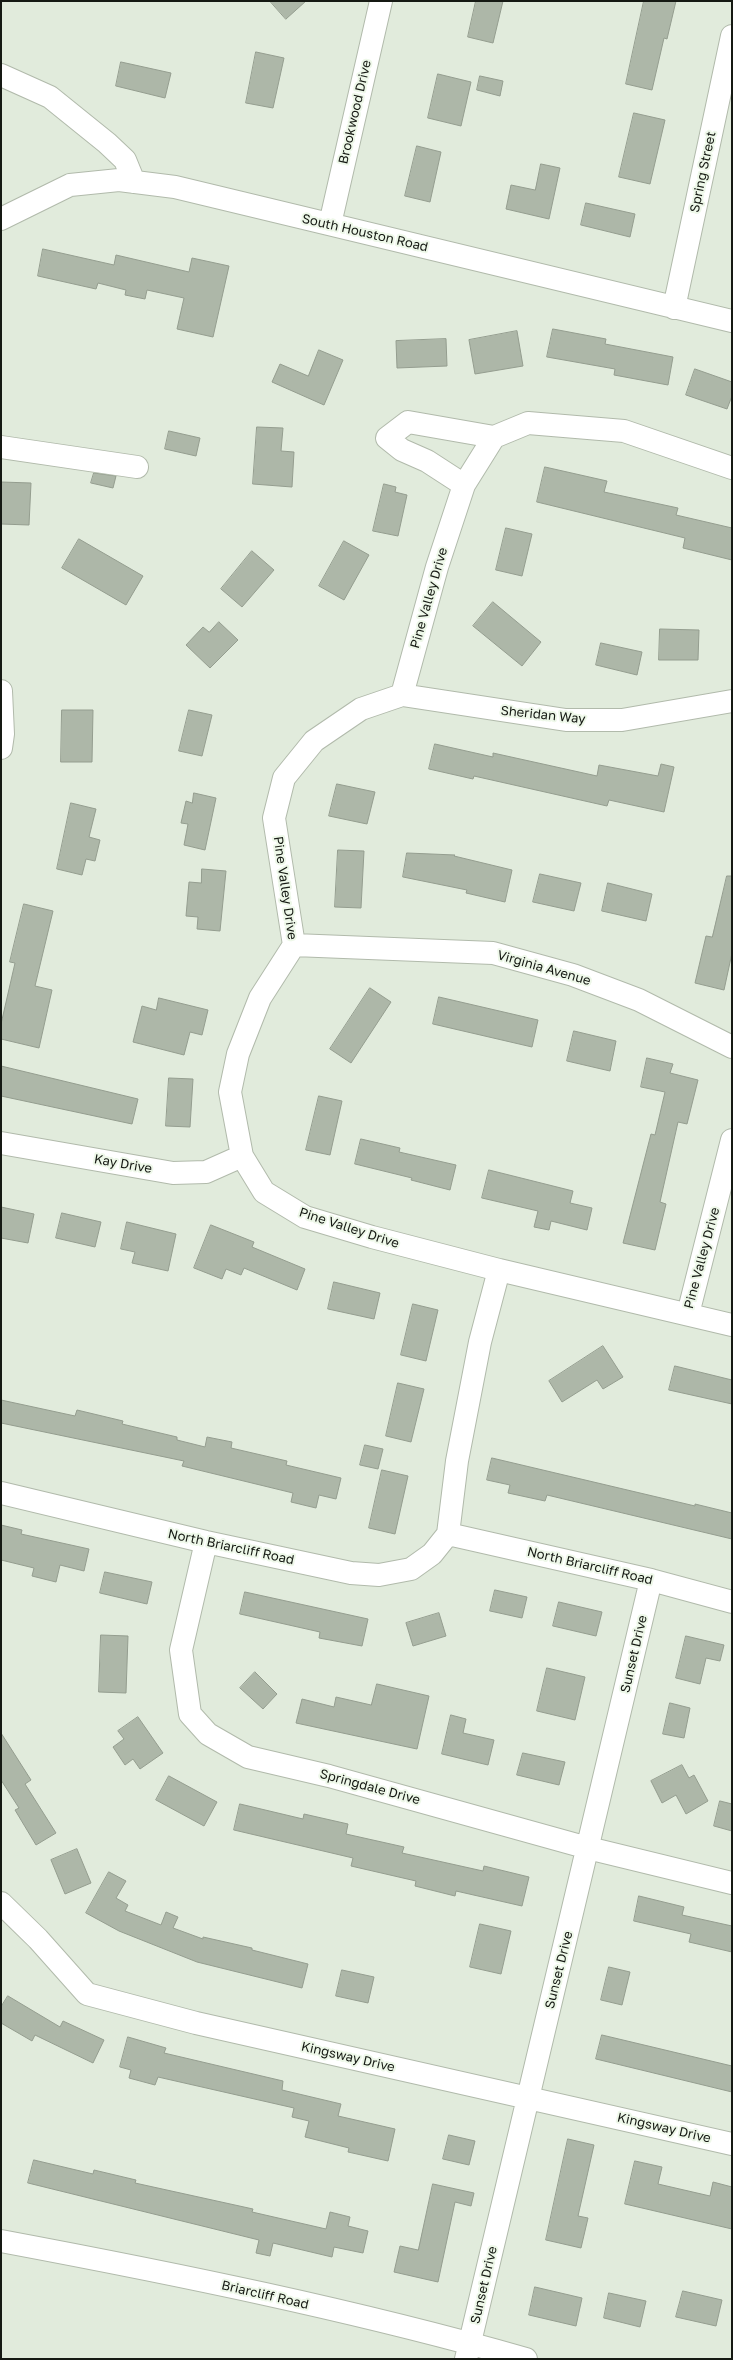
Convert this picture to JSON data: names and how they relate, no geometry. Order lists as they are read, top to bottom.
{
  "streets": {
    "street": [
      "Brookwood Drive",
      "Spring Street",
      "South Houston Road",
      "Pine Valley Drive",
      "Sheridan Way",
      "Virginia Avenue",
      "Kay Drive",
      "North Briarcliff Road",
      "Sunset Drive",
      "Springdale Drive",
      "Kingsway Drive",
      "Briarcliff Road"
    ]
  },
  "crossings": [
    ["Brookwood Drive", "South Houston Road"],
    ["Spring Street", "South Houston Road"],
    ["Pine Valley Drive", "Sheridan Way"],
    ["Pine Valley Drive", "Virginia Avenue"],
    ["Pine Valley Drive", "Kay Drive"],
    ["North Briarcliff Road", "Sunset Drive"],
    ["North Briarcliff Road", "Springdale Drive"],
    ["Sunset Drive", "Springdale Drive"],
    ["Sunset Drive", "Kingsway Drive"],
    ["Sunset Drive", "Briarcliff Road"]
  ]
}
